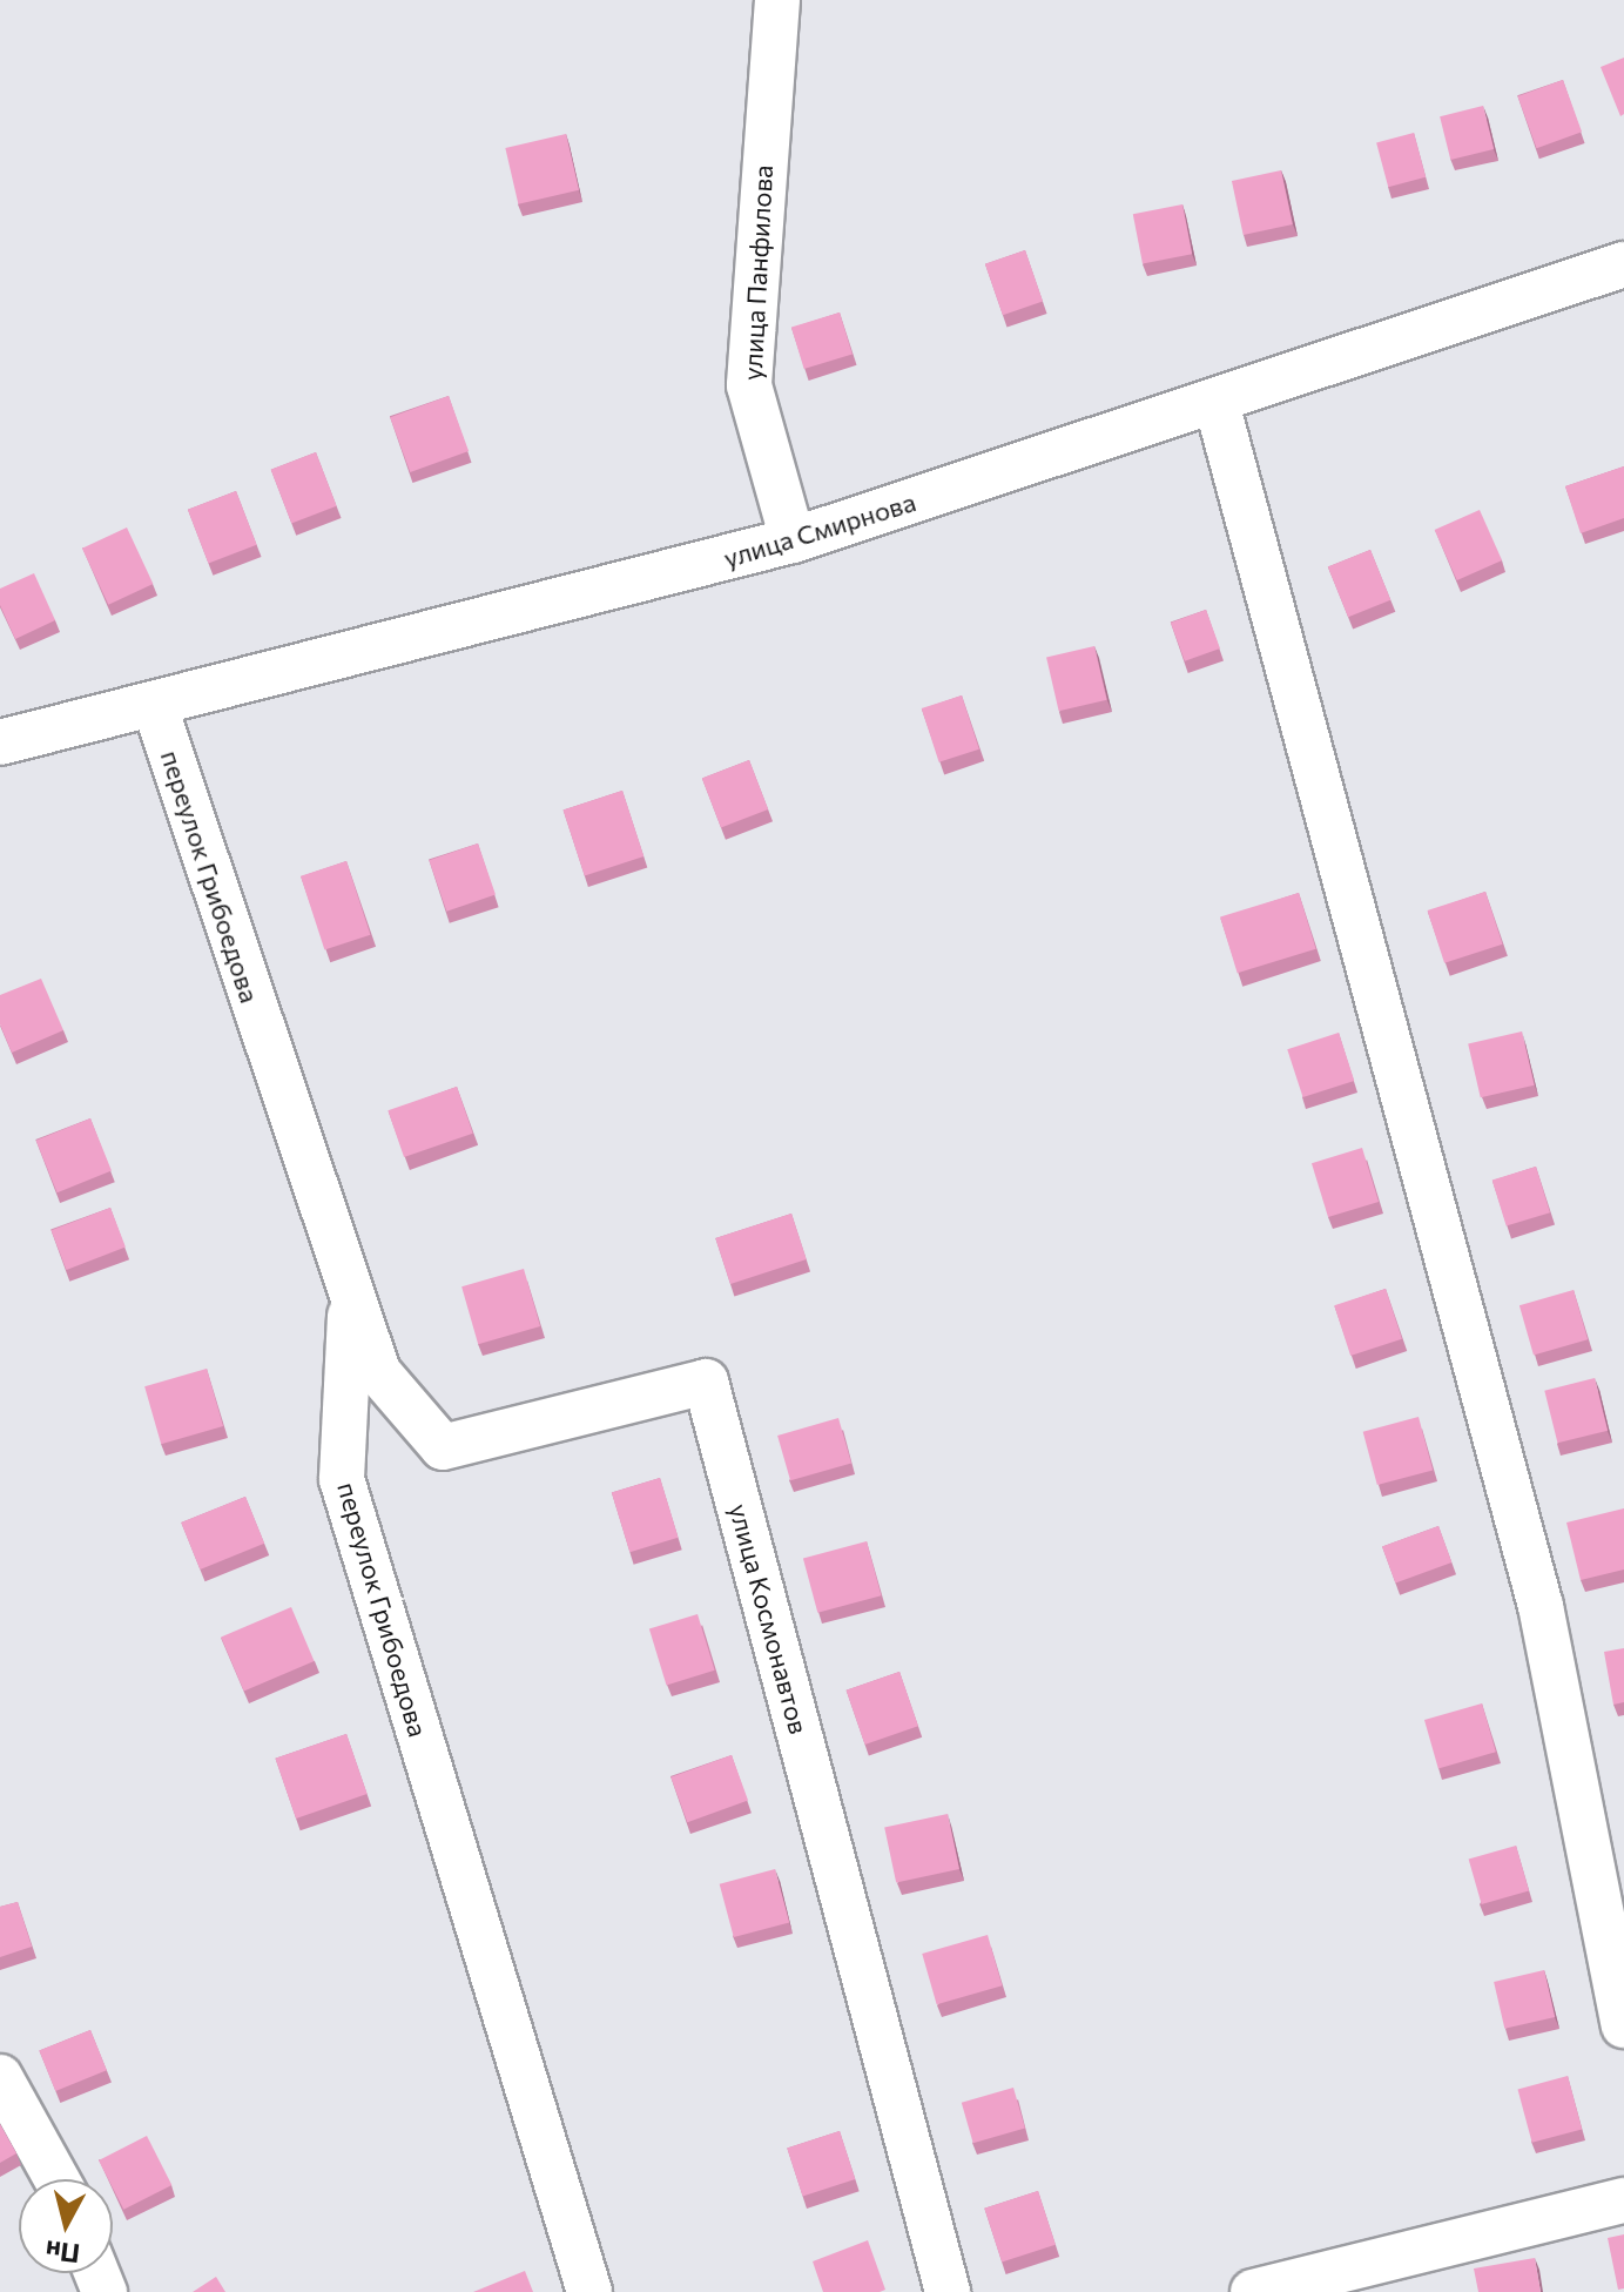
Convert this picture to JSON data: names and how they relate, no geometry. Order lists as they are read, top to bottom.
{
  "streets": {
    "street": [
      "улица Панфилова",
      "улица Смирнова",
      "переулок Грибоедова",
      "улица Космонавтов"
    ]
  },
  "crossings": [
    ["улица Панфилова", "улица Смирнова"],
    ["улица Смирнова", "переулок Грибоедова"],
    ["переулок Грибоедова", "улица Космонавтов"]
  ],
  "north": "bottom"
}
